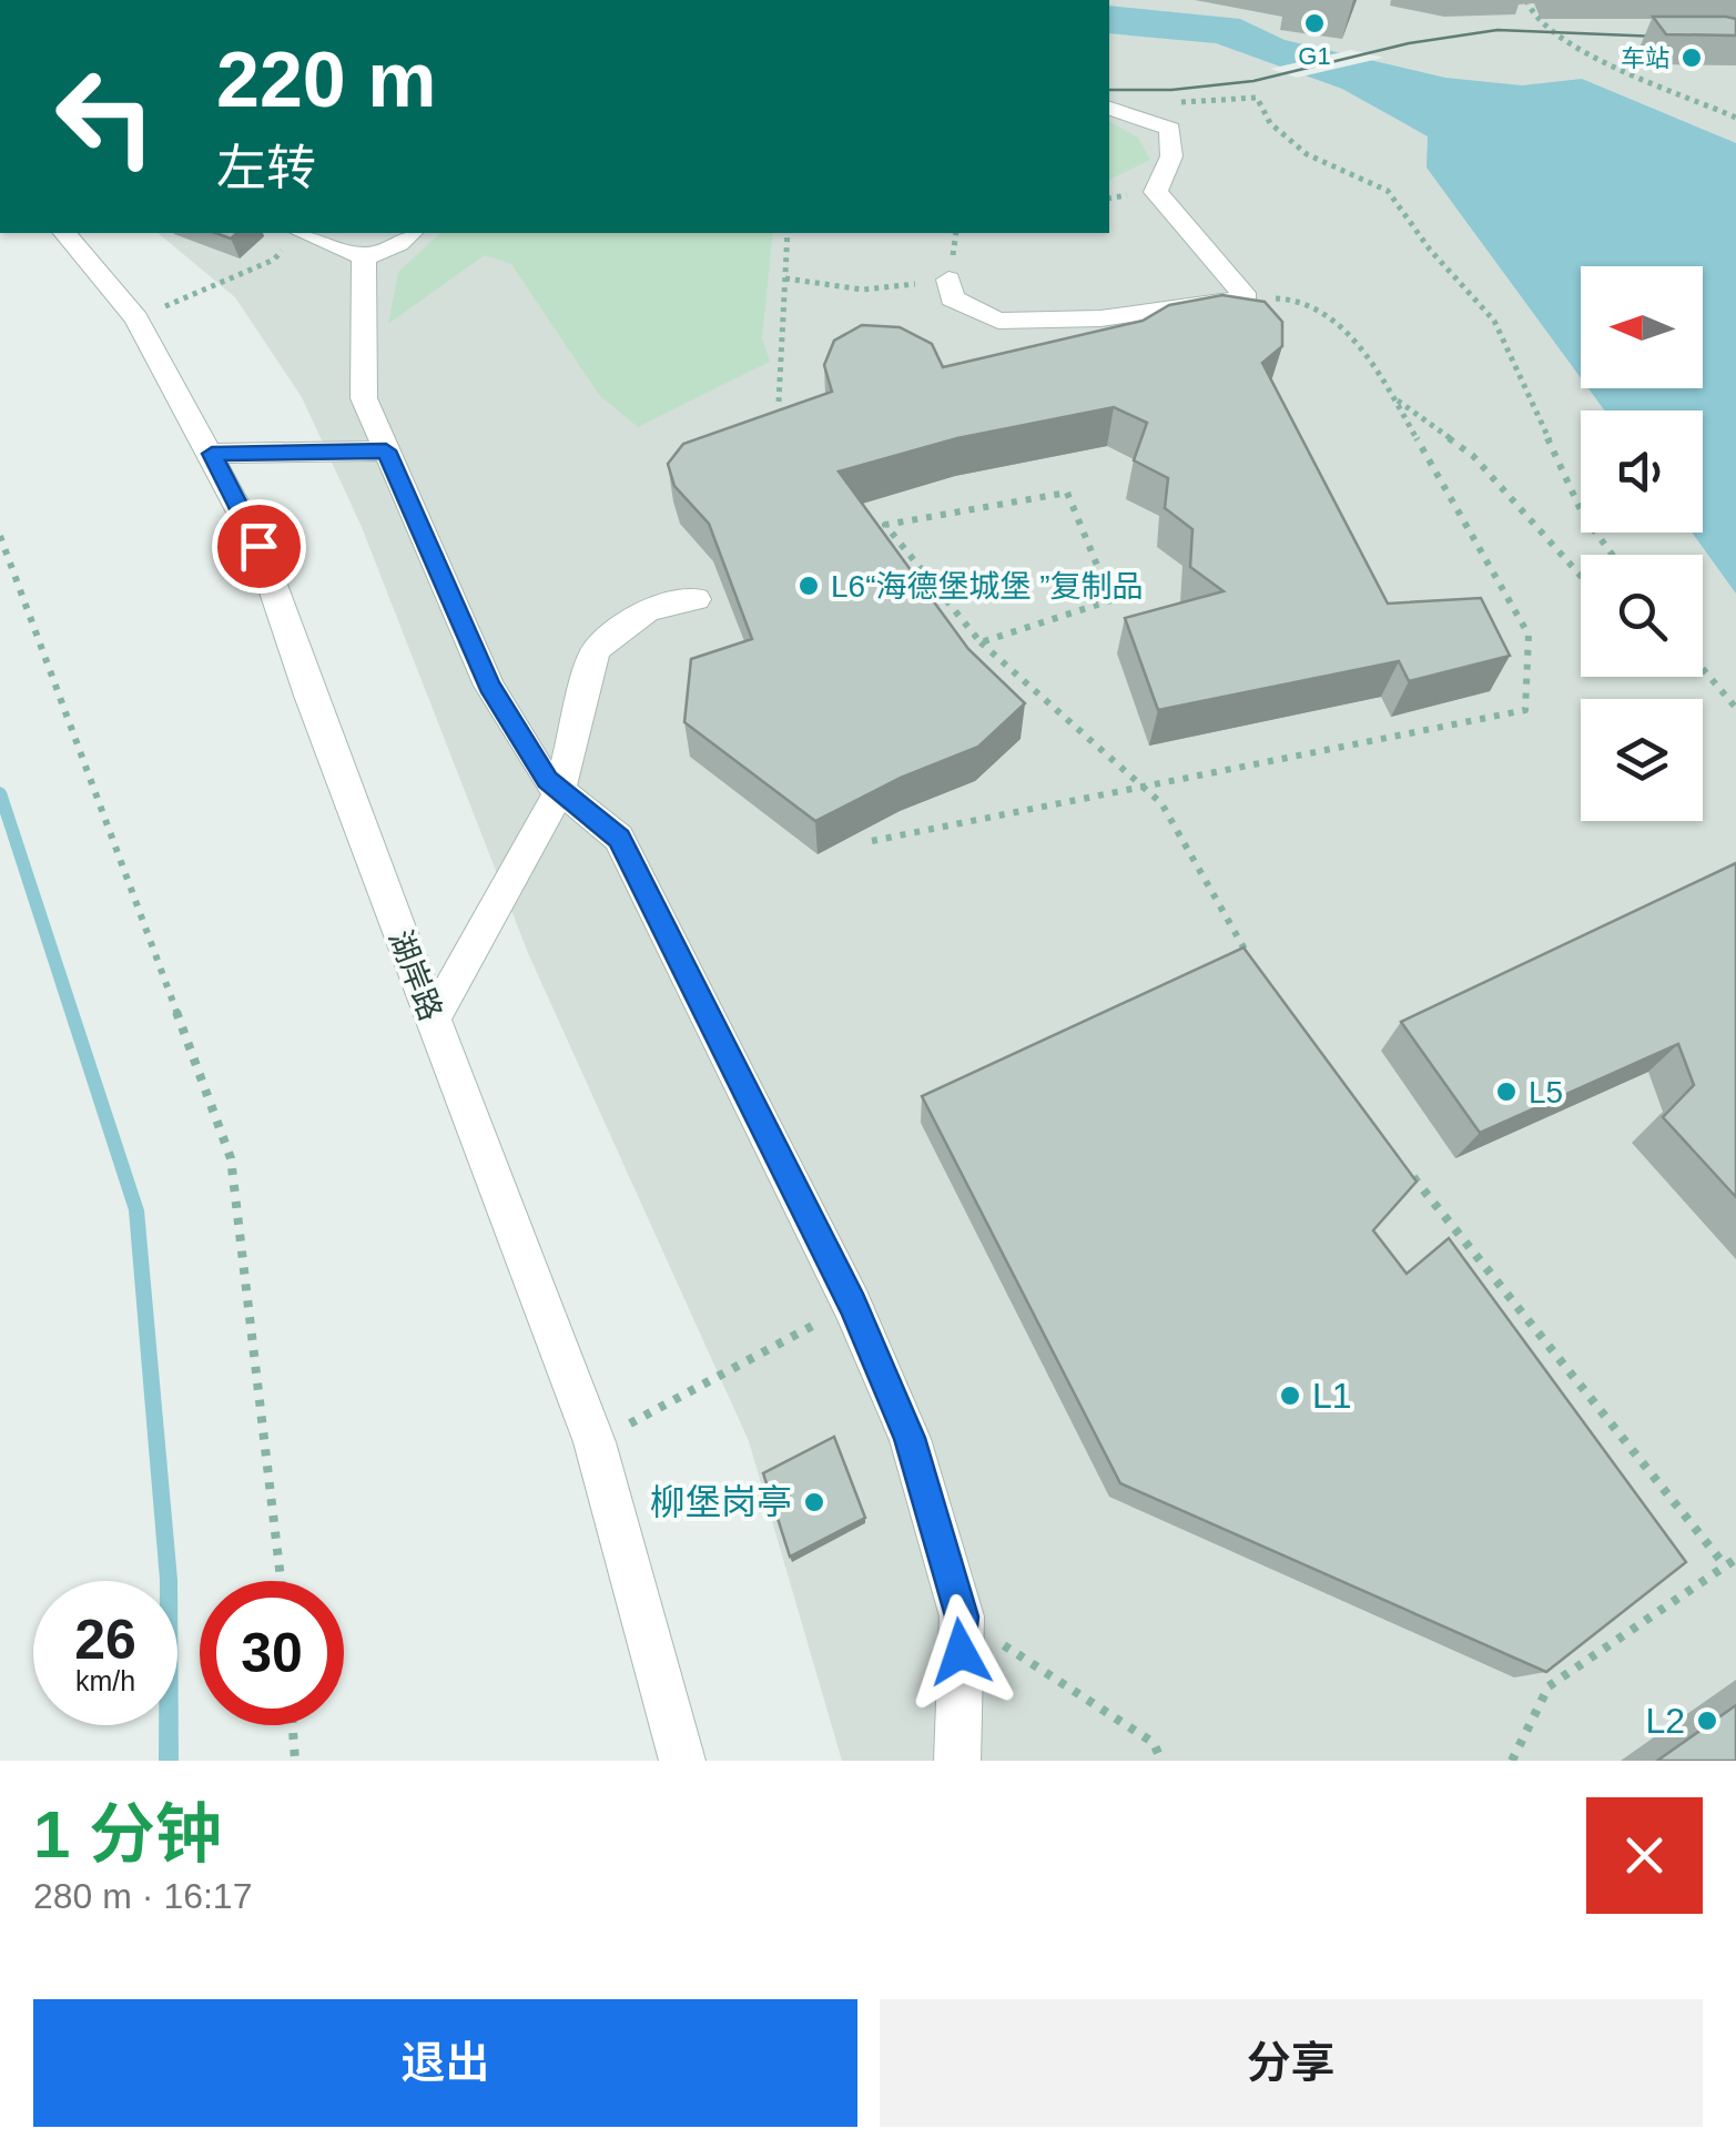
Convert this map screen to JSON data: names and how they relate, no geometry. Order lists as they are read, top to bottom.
{
  "streets": {
    "street": ["湖岸路"]
  },
  "places": [
    "G1",
    "车站",
    "L6“海德堡城堡 ”复制品",
    "L5",
    "L1",
    "柳堡岗亭",
    "L2"
  ],
  "north": "left",
  "page": {
    "turn": ["220 m", "左转"],
    "speed": "26 km/h",
    "limit": "30",
    "heading": ["1 分钟", "280 m · 16:17"],
    "buttons": ["退出", "分享"]
  }
}
